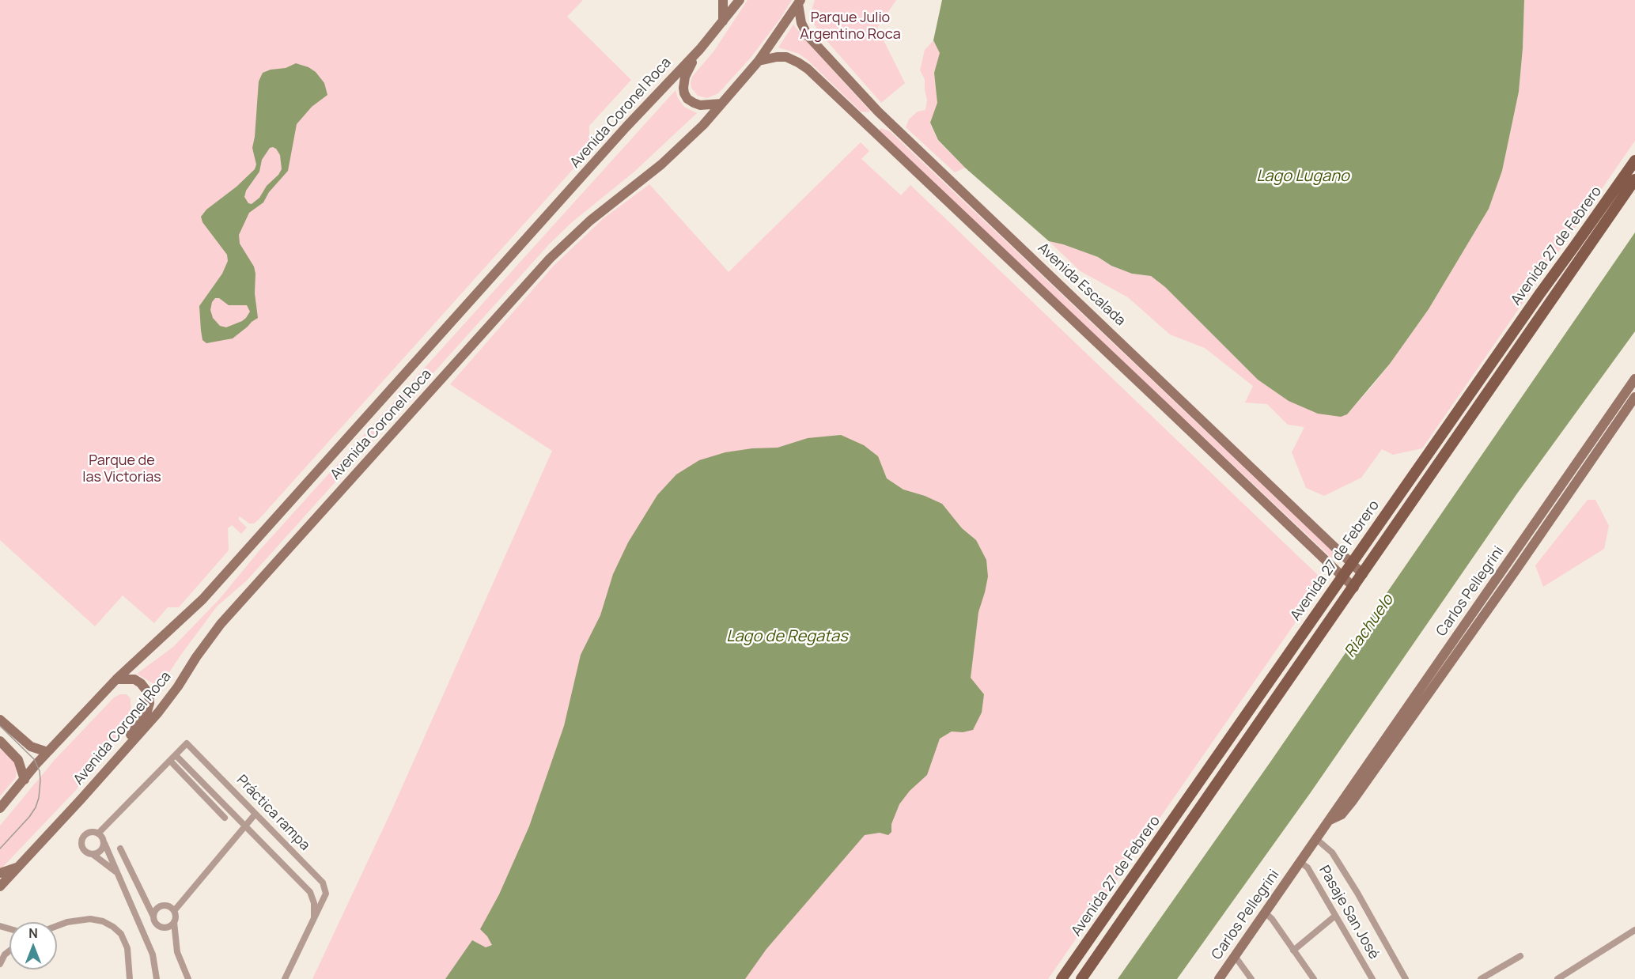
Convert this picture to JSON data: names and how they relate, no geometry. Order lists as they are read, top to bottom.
{
  "streets": {
    "main road": [
      "Avenida Coronel Roca",
      "Avenida 27 de Febrero",
      "Avenida Escalada",
      "Carlos Pellegrini"
    ],
    "street": ["Práctica rampa", "Pasaje San José"]
  },
  "crossings": [
    ["Avenida Coronel Roca", "Avenida Escalada"],
    ["Avenida 27 de Febrero", "Avenida Escalada"],
    ["Carlos Pellegrini", "Pasaje San José"]
  ],
  "water": ["Lago Lugano", "Riachuelo", "Lago de Regatas"],
  "parks": ["Parque Julio Argentino Roca", "Parque de las Victorias"],
  "north": "top"
}
